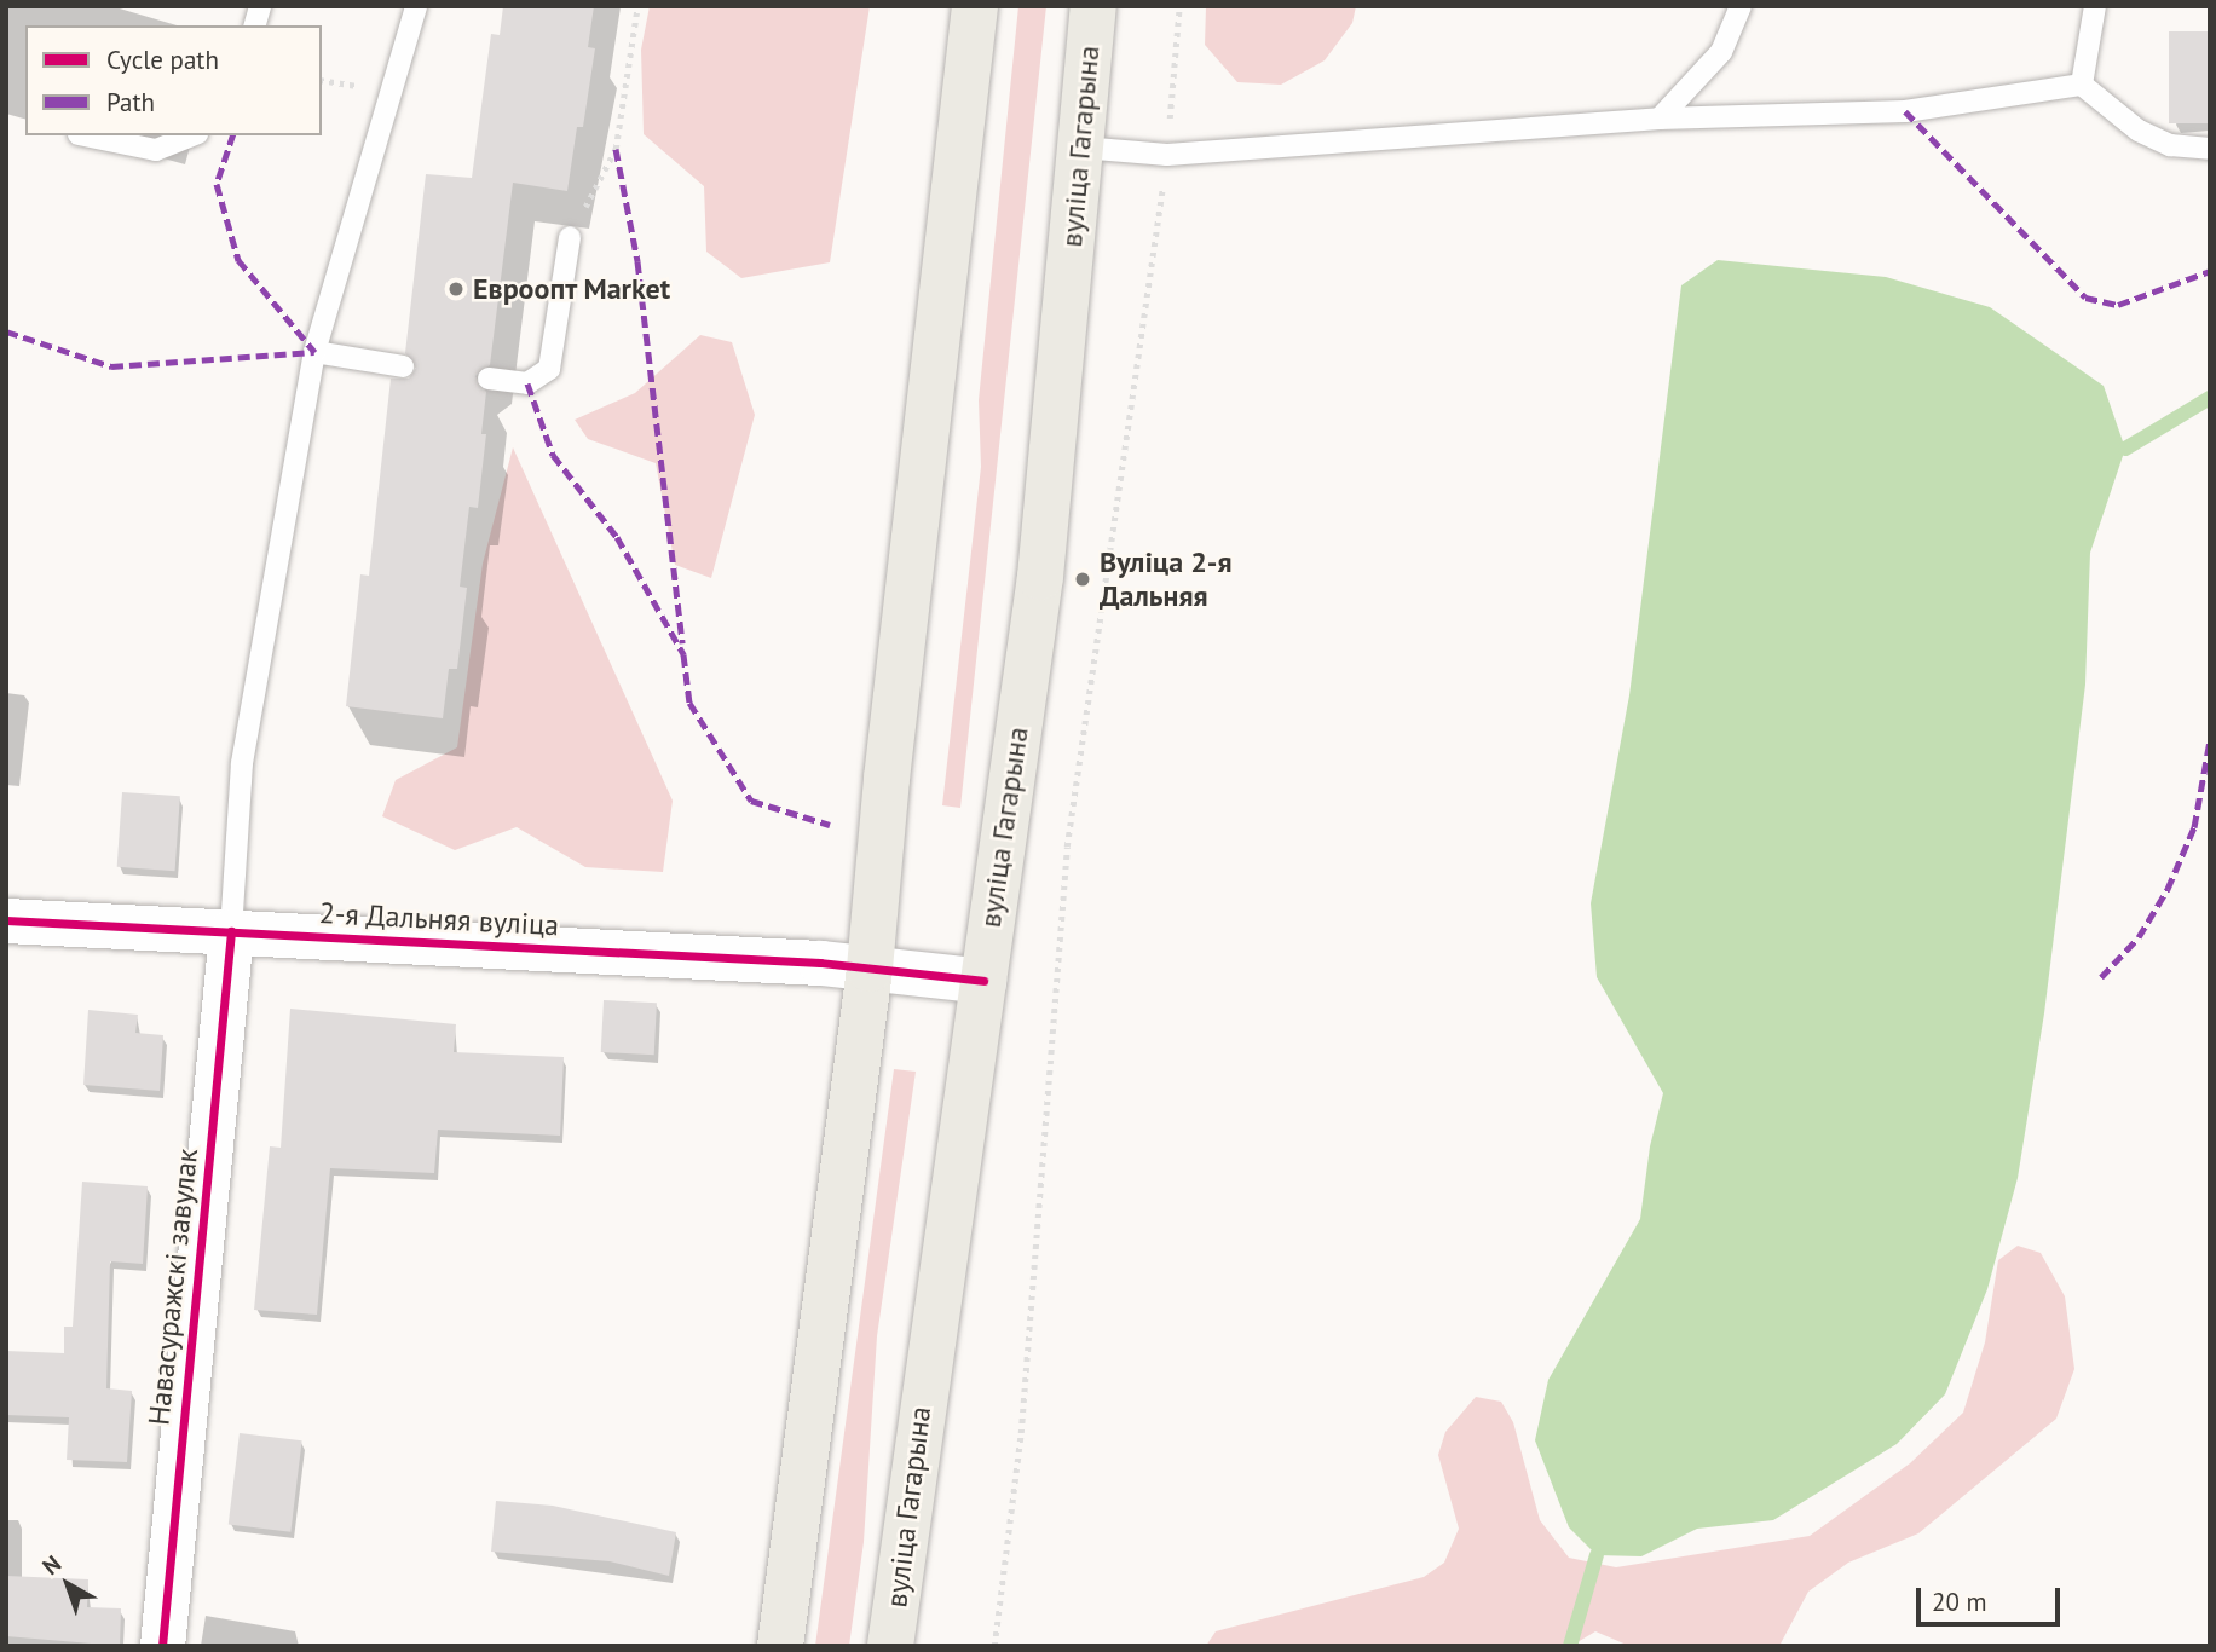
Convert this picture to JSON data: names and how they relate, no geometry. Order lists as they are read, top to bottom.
{
  "streets": {
    "main road": ["вуліца Гагарына"],
    "street": ["2-я Дальняя вуліца", "Навасуражскі завулак"]
  },
  "crossings": [
    ["вуліца Гагарына", "2-я Дальняя вуліца"],
    ["2-я Дальняя вуліца", "Навасуражскі завулак"]
  ],
  "places": ["Евроопт Market", "Вуліца 2-я Дальняя"],
  "legend": ["Cycle path", "Path"],
  "scale_bar": "20 m",
  "north": "top left"
}
